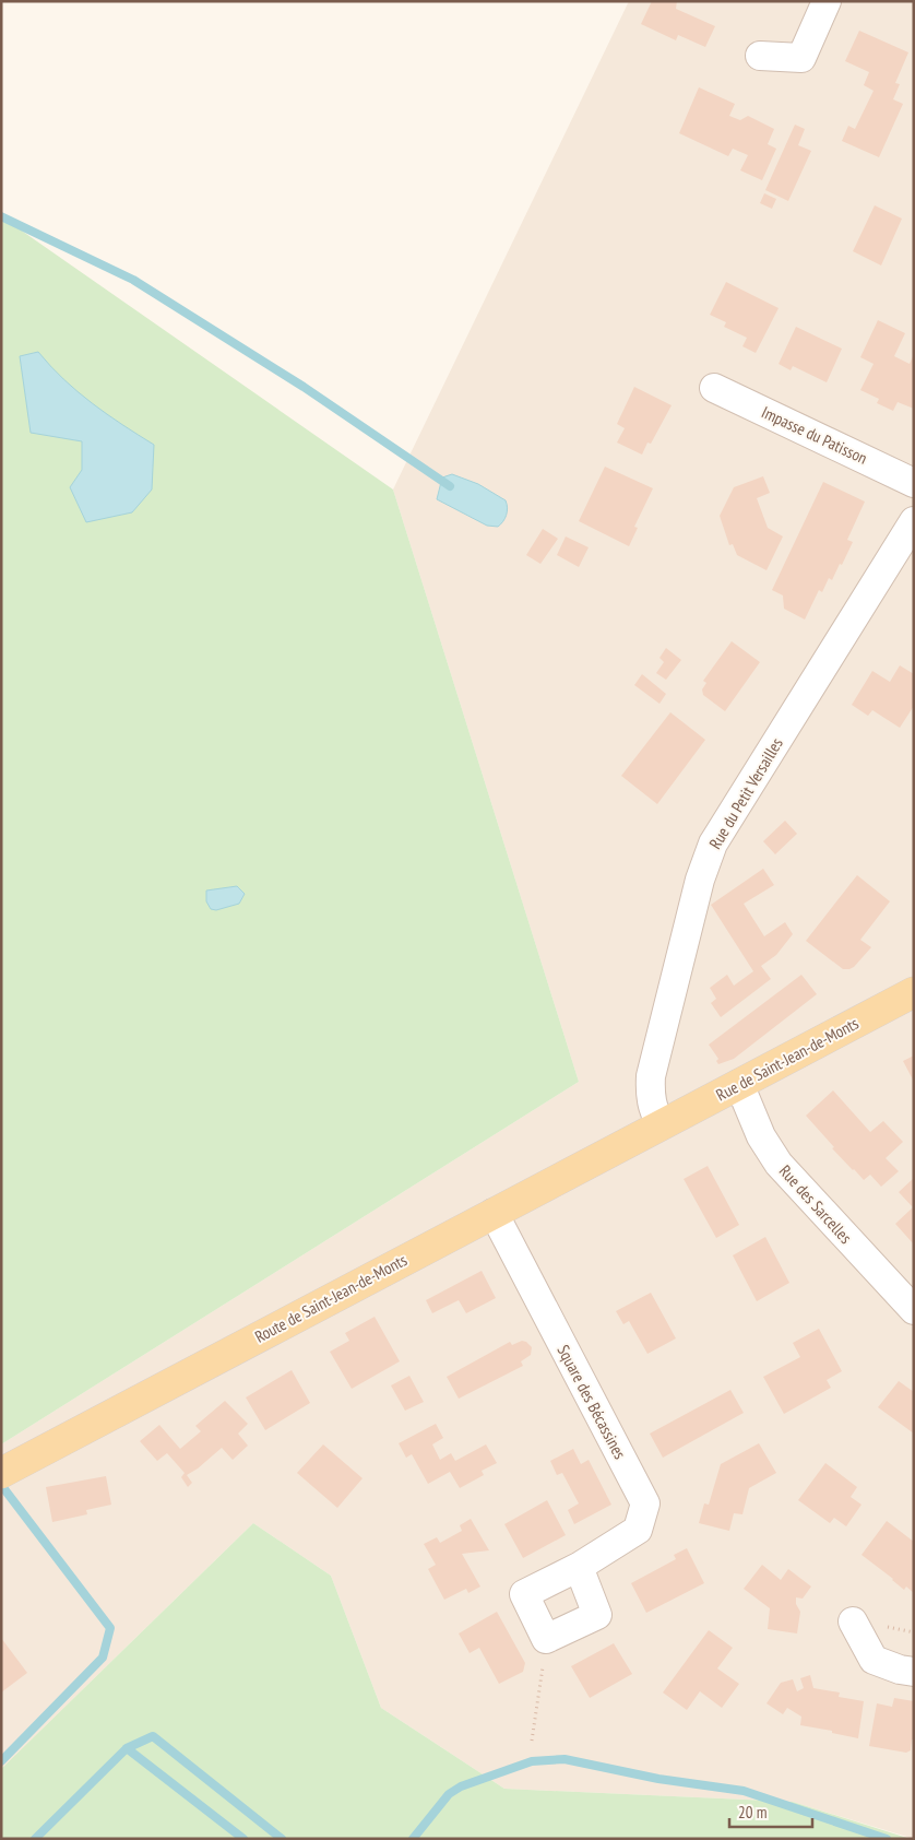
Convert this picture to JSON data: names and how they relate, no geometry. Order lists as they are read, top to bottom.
{
  "streets": {
    "main road": ["Rue de Saint-Jean-de-Monts", "Route de Saint-Jean-de-Monts"],
    "street": [
      "Impasse du Patisson",
      "Rue du Petit Versailles",
      "Rue des Sarcelles",
      "Square des Bécassines"
    ]
  },
  "crossings": [
    ["Rue du Petit Versailles", "Rue de Saint-Jean-de-Monts"],
    ["Rue du Petit Versailles", "Route de Saint-Jean-de-Monts"],
    ["Rue de Saint-Jean-de-Monts", "Rue des Sarcelles"],
    ["Rue de Saint-Jean-de-Monts", "Route de Saint-Jean-de-Monts"],
    ["Route de Saint-Jean-de-Monts", "Square des Bécassines"]
  ],
  "scale_bar": "20 m"
}
